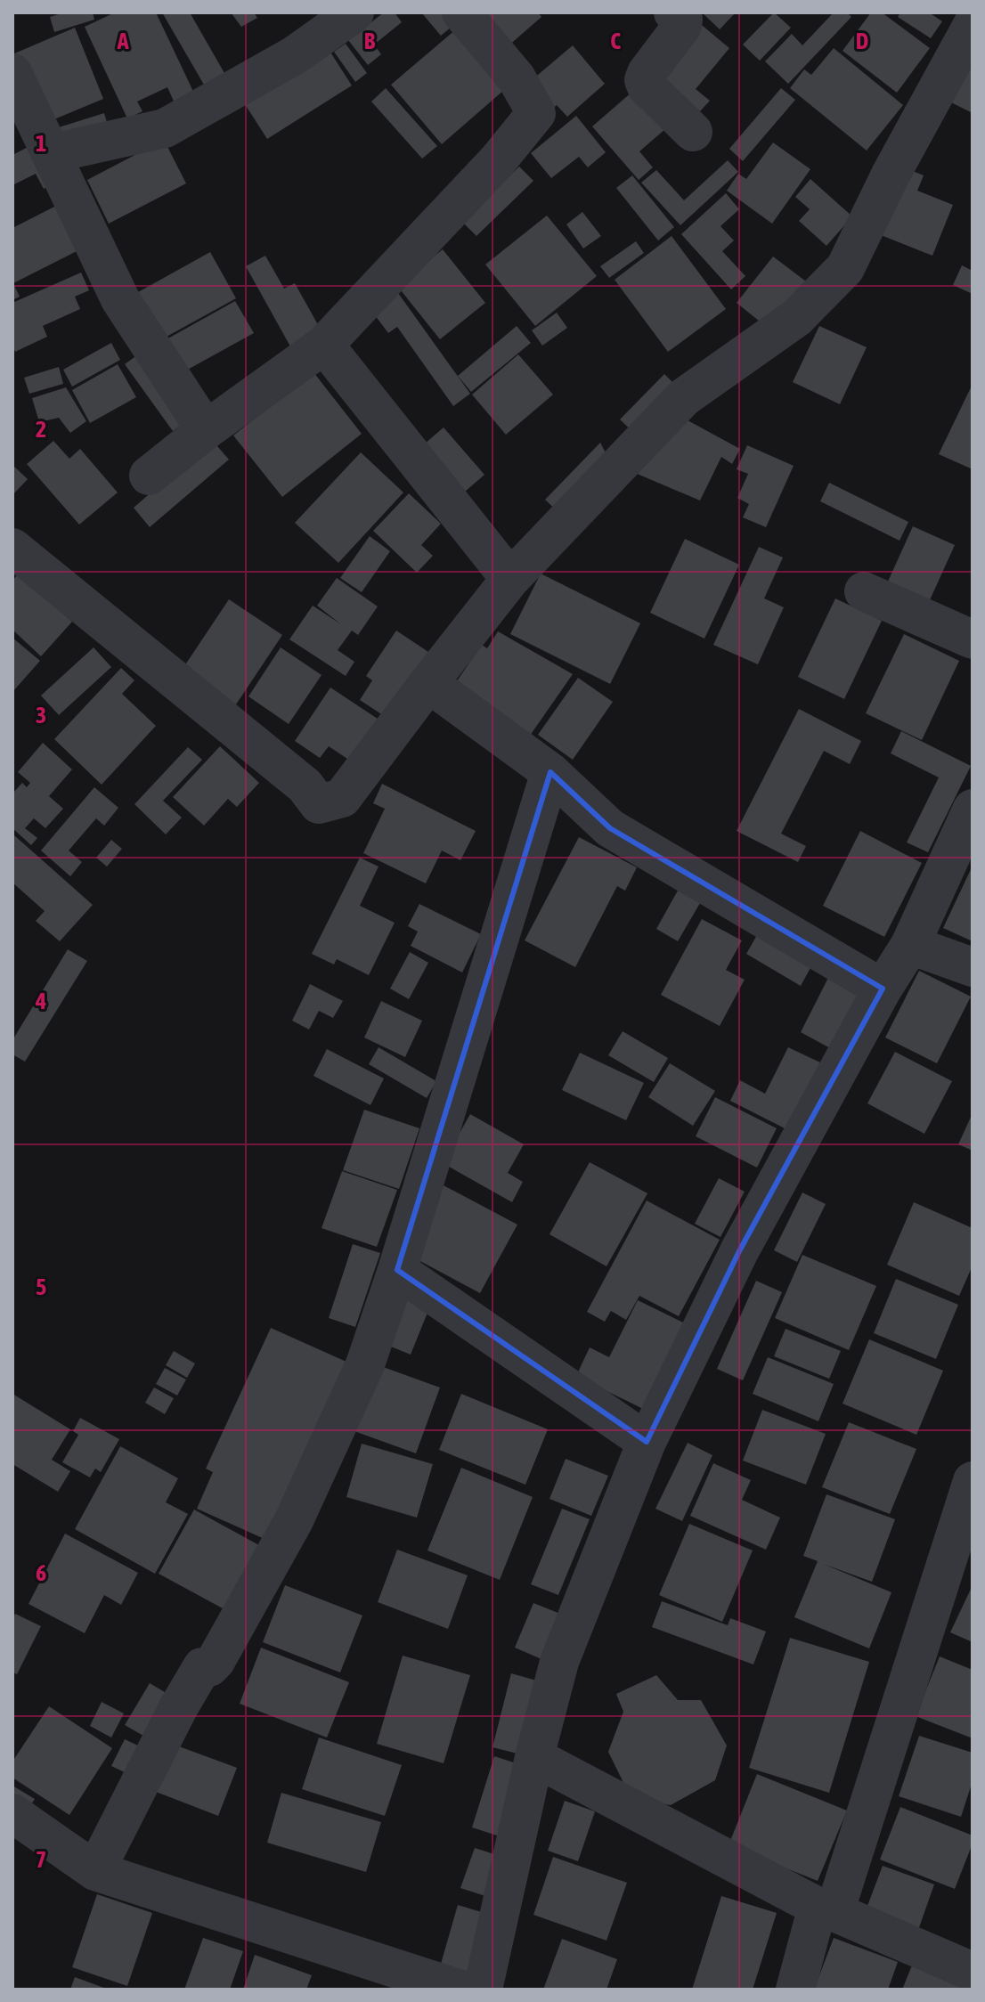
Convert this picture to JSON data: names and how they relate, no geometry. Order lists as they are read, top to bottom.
{
  "grid": {
    "columns": [
      "A",
      "B",
      "C",
      "D"
    ],
    "rows": [
      "1",
      "2",
      "3",
      "4",
      "5",
      "6",
      "7"
    ]
  }
}
